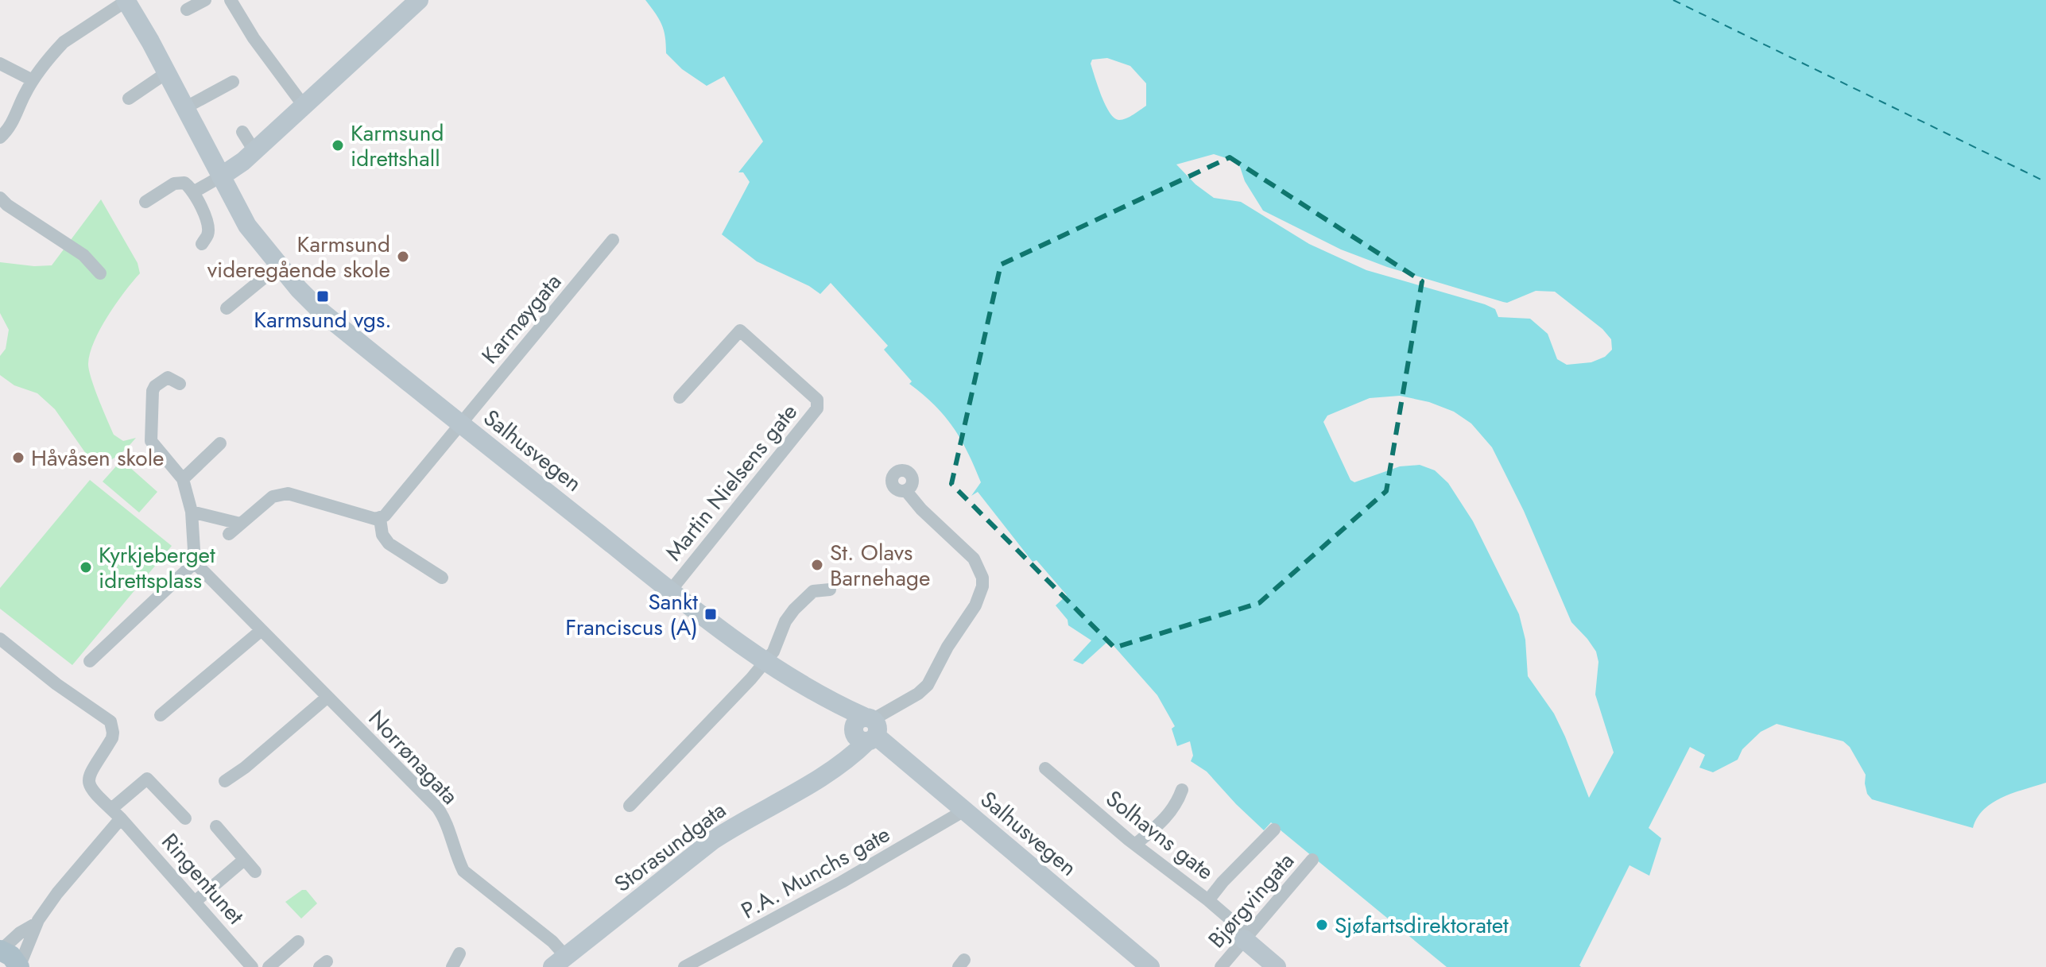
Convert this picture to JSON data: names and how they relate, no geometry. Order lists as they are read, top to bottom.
{
  "streets": {
    "main road": ["Salhusvegen", "Storasundgata"],
    "street": [
      "Karmøygata",
      "Martin Nielsens gate",
      "Norrønagata",
      "Solhavns gate",
      "P.A. Munchs gate",
      "Ringentunet",
      "Bjørgvingata"
    ]
  },
  "crossings": [
    ["Karmøygata", "Salhusvegen"],
    ["Salhusvegen", "Martin Nielsens gate"],
    ["Salhusvegen", "Storasundgata"],
    ["Salhusvegen", "P.A. Munchs gate"],
    ["Norrønagata", "Storasundgata"],
    ["Solhavns gate", "Bjørgvingata"]
  ],
  "places": {
    "other": [
      "Karmsund idrettshall",
      "Karmsund videregående skole",
      "Håvåsen skole",
      "St. Olavs Barnehage",
      "Kyrkjeberget idrettsplass",
      "Sjøfartsdirektoratet"
    ],
    "transit": ["Karmsund vgs.", "Sankt Franciscus (A)"]
  }
}
